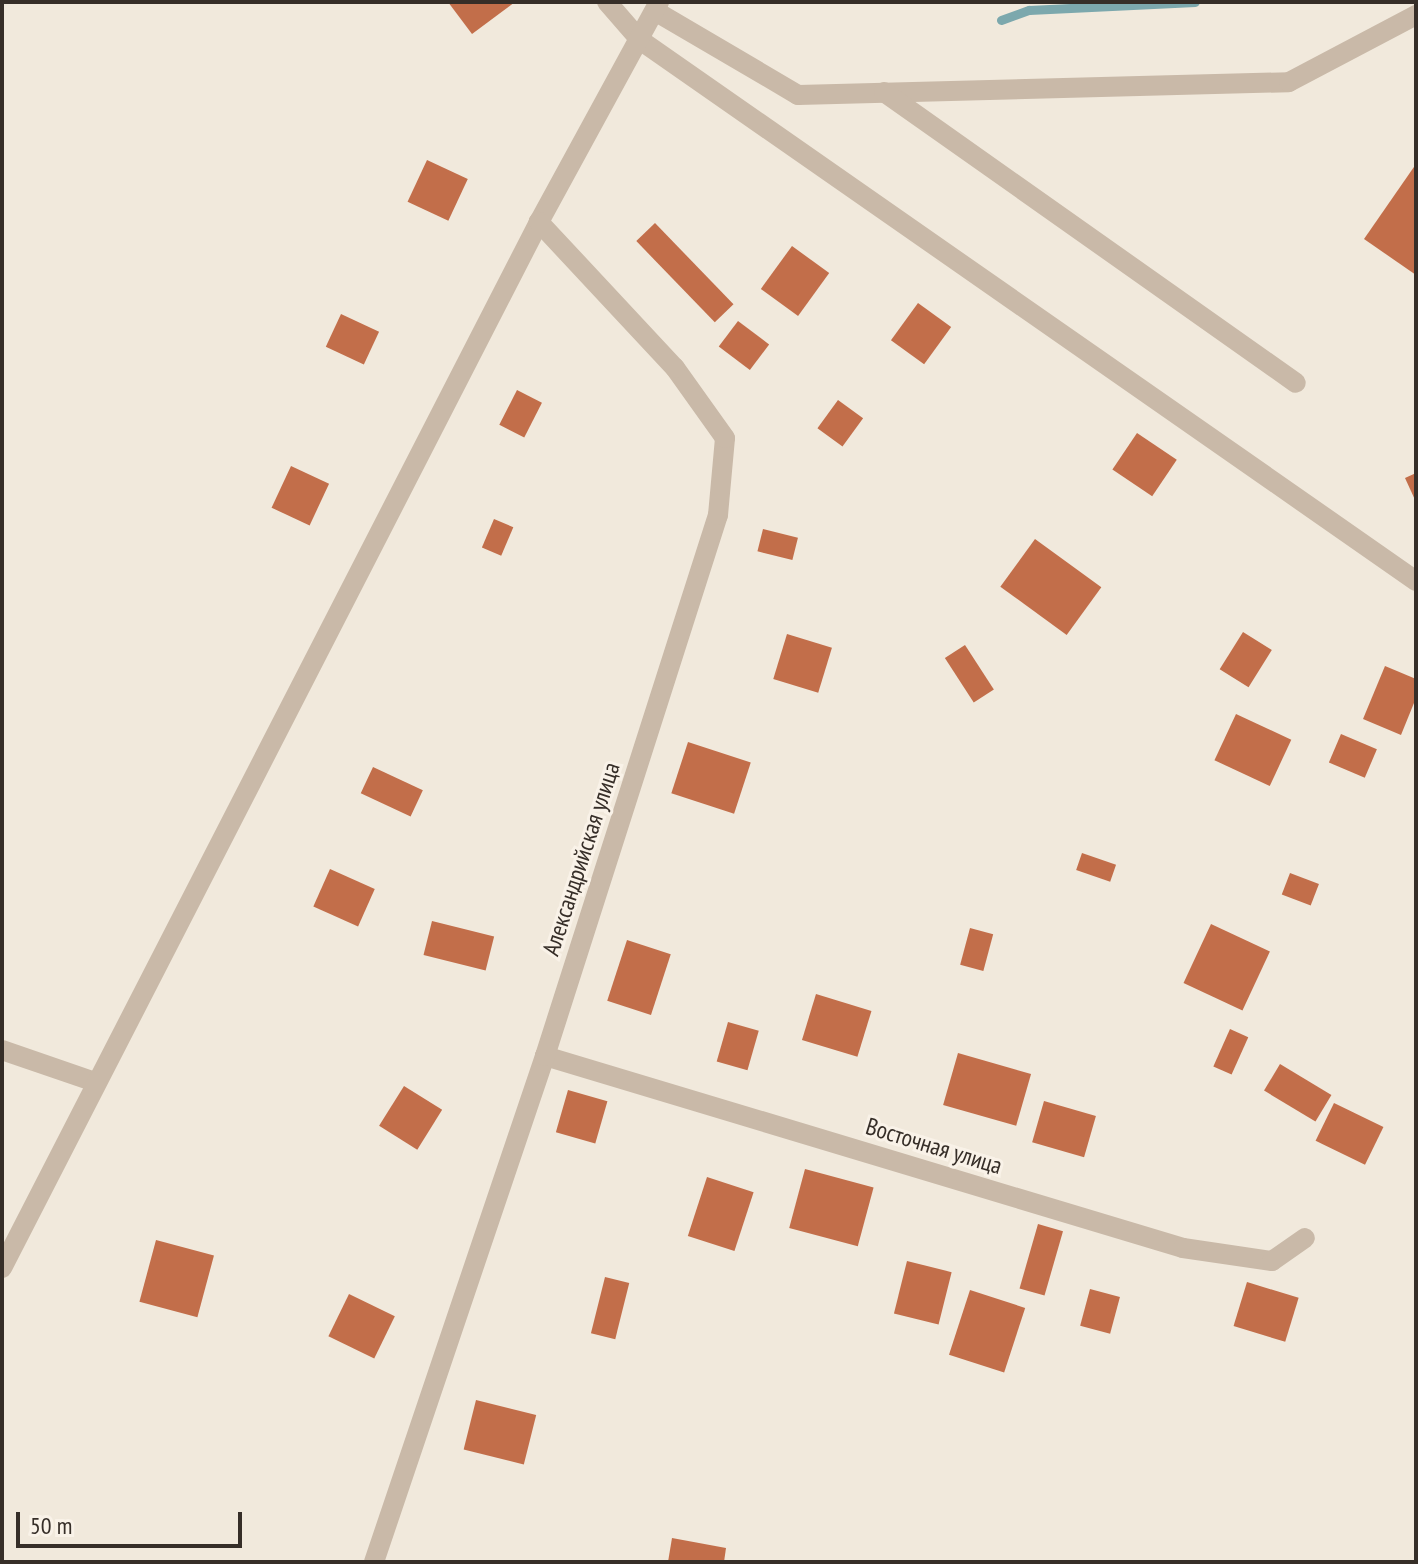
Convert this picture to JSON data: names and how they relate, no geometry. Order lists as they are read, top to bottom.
{
  "streets": {
    "street": ["Александрийская улица", "Восточная улица"]
  },
  "crossings": [
    ["Александрийская улица", "Восточная улица"]
  ],
  "scale_bar": "50 m"
}
